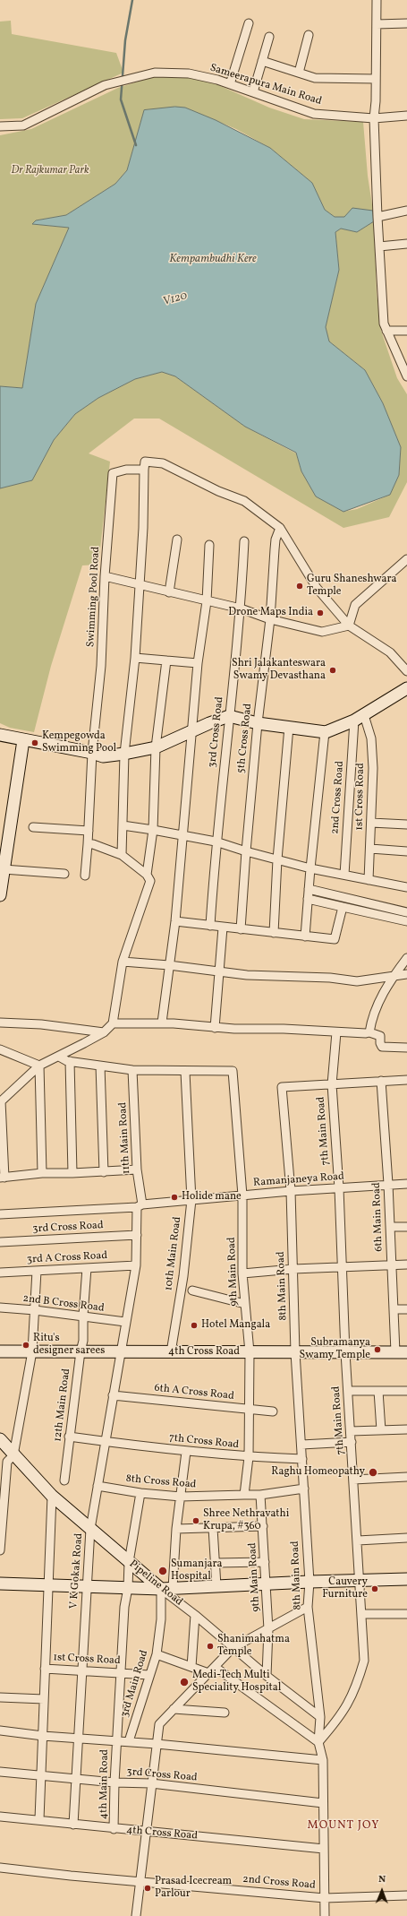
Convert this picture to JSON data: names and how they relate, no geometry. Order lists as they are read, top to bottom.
{
  "streets": {
    "street": [
      "Sameerapura Main Road",
      "Swimming Pool Road",
      "3rd Cross Road",
      "5th Cross Road",
      "1st Cross Road",
      "2nd Cross Road",
      "7th Main Road",
      "11th Main Road",
      "Ramanjaneya Road",
      "6th Main Road",
      "10th Main Road",
      "3rd A Cross Road",
      "9th Main Road",
      "8th Main Road",
      "2nd B Cross Road",
      "4th Cross Road",
      "6th A Cross Road",
      "12th Main Road",
      "7th Cross Road",
      "8th Cross Road",
      "V K Gokak Road",
      "Pipeline Road",
      "3rd Main Road",
      "4th Main Road"
    ]
  },
  "crossings": [
    ["3rd Cross Road", "11th Main Road"],
    ["3rd Cross Road", "8th Main Road"],
    ["3rd Cross Road", "V K Gokak Road"],
    ["3rd Cross Road", "4th Main Road"],
    ["1st Cross Road", "2nd Cross Road"],
    ["1st Cross Road", "V K Gokak Road"],
    ["1st Cross Road", "3rd Main Road"],
    ["1st Cross Road", "4th Main Road"],
    ["2nd Cross Road", "8th Main Road"],
    ["7th Main Road", "Ramanjaneya Road"],
    ["7th Main Road", "8th Main Road"],
    ["7th Main Road", "4th Cross Road"],
    ["11th Main Road", "Ramanjaneya Road"],
    ["11th Main Road", "3rd A Cross Road"],
    ["11th Main Road", "9th Main Road"],
    ["11th Main Road", "2nd B Cross Road"],
    ["11th Main Road", "V K Gokak Road"],
    ["Ramanjaneya Road", "6th Main Road"],
    ["Ramanjaneya Road", "10th Main Road"],
    ["Ramanjaneya Road", "9th Main Road"],
    ["Ramanjaneya Road", "8th Main Road"],
    ["6th Main Road", "4th Cross Road"],
    ["10th Main Road", "9th Main Road"],
    ["10th Main Road", "4th Cross Road"],
    ["3rd A Cross Road", "12th Main Road"],
    ["9th Main Road", "4th Cross Road"],
    ["9th Main Road", "6th A Cross Road"],
    ["9th Main Road", "7th Cross Road"],
    ["9th Main Road", "8th Cross Road"],
    ["9th Main Road", "Pipeline Road"],
    ["8th Main Road", "4th Cross Road"],
    ["8th Main Road", "7th Cross Road"],
    ["8th Main Road", "Pipeline Road"],
    ["2nd B Cross Road", "12th Main Road"],
    ["2nd B Cross Road", "V K Gokak Road"],
    ["4th Cross Road", "12th Main Road"],
    ["4th Cross Road", "V K Gokak Road"],
    ["4th Cross Road", "4th Main Road"],
    ["6th A Cross Road", "V K Gokak Road"],
    ["12th Main Road", "7th Cross Road"],
    ["7th Cross Road", "V K Gokak Road"],
    ["7th Cross Road", "3rd Main Road"],
    ["8th Cross Road", "V K Gokak Road"],
    ["8th Cross Road", "3rd Main Road"],
    ["V K Gokak Road", "Pipeline Road"],
    ["Pipeline Road", "3rd Main Road"]
  ],
  "districts": ["MOUNT JOY"],
  "water": ["Kempambudhi Kere", "V120"],
  "parks": ["Dr Rajkumar Park"],
  "places": [
    "Guru Shaneshwara Temple",
    "Drone Maps India",
    "Shri Jalakanteswara Swamy Devasthana",
    "Kempegowda Swimming Pool",
    "Holide mane",
    "Hotel Mangala",
    "Ritu's designer sarees",
    "Subramanya Swamy Temple",
    "Raghu Homeopathy",
    "Shree Nethravathi Krupa, #360",
    "Sumanjara Hospital",
    "Cauvery Furniture",
    "Shanimahatma Temple",
    "Medi-Tech Multi Speciality Hospital",
    "Prasad Icecream Parlour"
  ],
  "north": "top"
}
